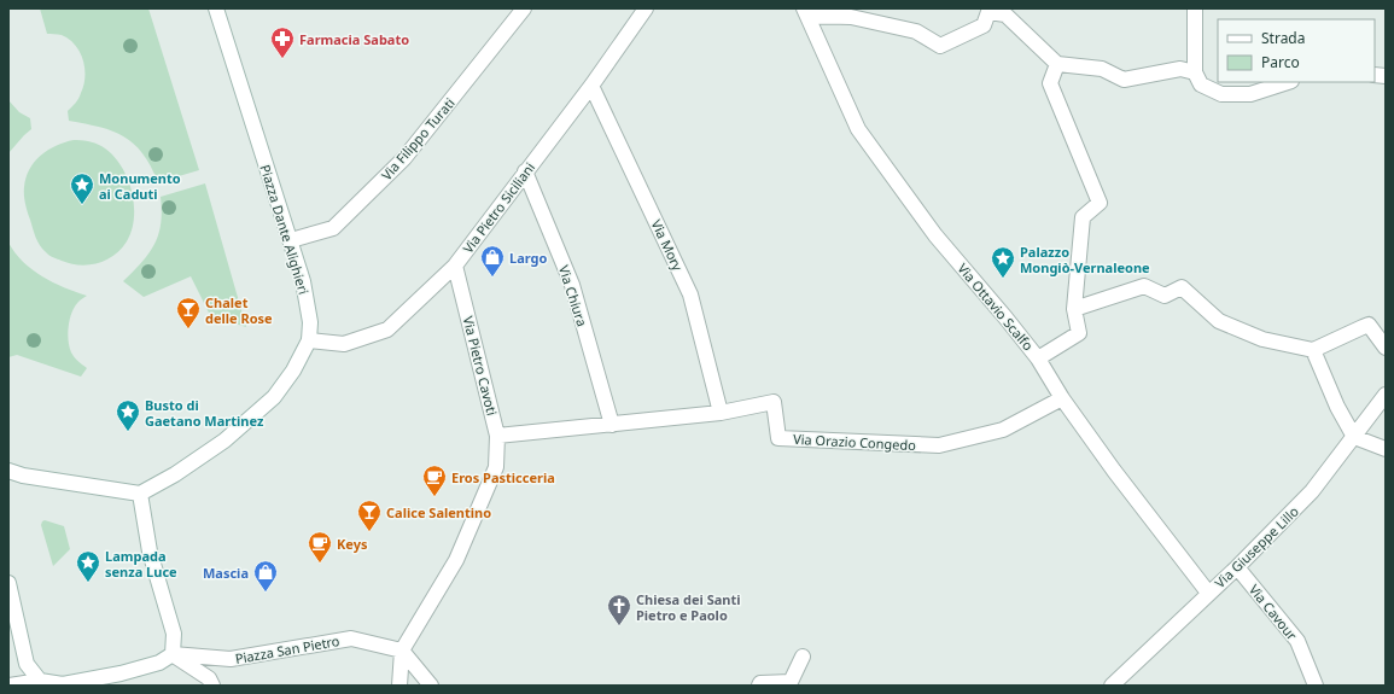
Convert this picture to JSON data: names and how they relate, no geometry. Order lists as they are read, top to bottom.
{
  "streets": {
    "street": [
      "Via Filippo Turati",
      "Via Pietro Siciliani",
      "Piazza Dante Alighieri",
      "Via Mory",
      "Via Chiura",
      "Via Ottavio Scalfo",
      "Via Pietro Cavoti",
      "Via Orazio Congedo",
      "Via Giuseppe Lillo",
      "Via Cavour",
      "Piazza San Pietro"
    ]
  },
  "crossings": [
    ["Via Filippo Turati", "Piazza Dante Alighieri"],
    ["Via Pietro Siciliani", "Piazza Dante Alighieri"],
    ["Via Pietro Siciliani", "Via Mory"],
    ["Via Pietro Siciliani", "Via Chiura"],
    ["Via Pietro Siciliani", "Via Pietro Cavoti"],
    ["Via Mory", "Via Orazio Congedo"],
    ["Via Chiura", "Via Orazio Congedo"],
    ["Via Ottavio Scalfo", "Via Orazio Congedo"],
    ["Via Ottavio Scalfo", "Via Giuseppe Lillo"],
    ["Via Pietro Cavoti", "Via Orazio Congedo"],
    ["Via Pietro Cavoti", "Piazza San Pietro"],
    ["Via Giuseppe Lillo", "Via Cavour"]
  ],
  "places": {
    "pharmacy": ["Farmacia Sabato"],
    "place": [
      "Monumento ai Caduti",
      "Palazzo Mongiò-Vernaleone",
      "Busto di Gaetano Martinez",
      "Lampada senza Luce"
    ],
    "shop": ["Largo", "Mascia"],
    "bar": ["Chalet delle Rose", "Calice Salentino"],
    "cafe": ["Eros Pasticceria", "Keys"],
    "church": ["Chiesa dei Santi Pietro e Paolo"]
  },
  "legend": ["Strada", "Parco"]
}
